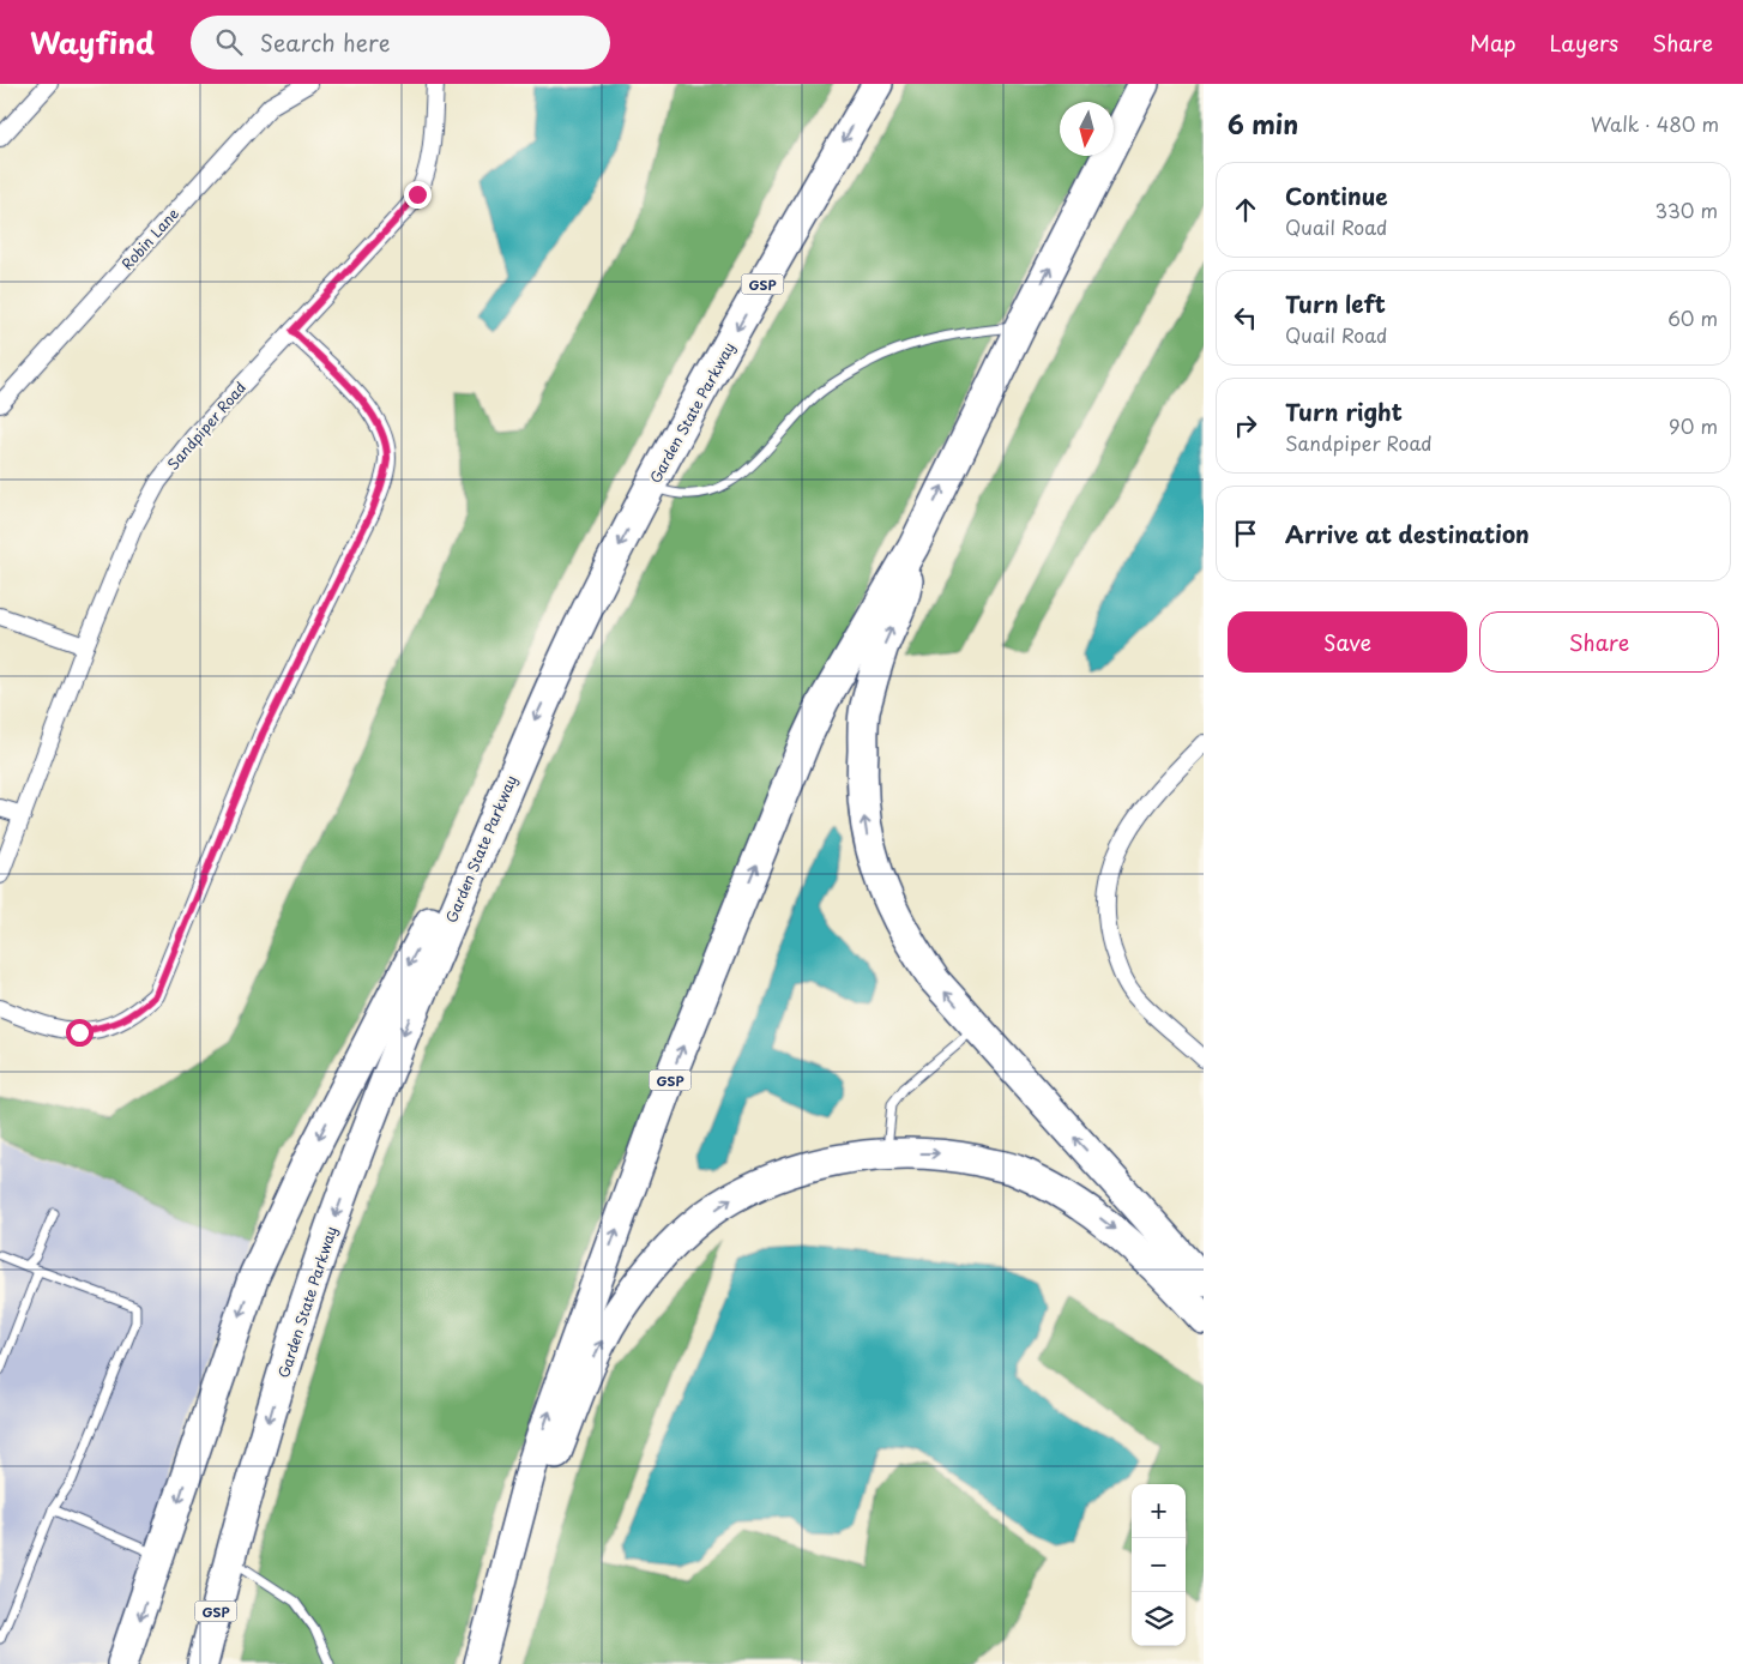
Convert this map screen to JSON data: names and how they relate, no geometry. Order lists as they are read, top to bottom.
{
  "streets": {
    "highway": ["GSP", "Garden State Parkway"],
    "street": ["Robin Lane", "Sandpiper Road"]
  },
  "north": "bottom",
  "page": {
    "header": "Wayfind",
    "search": "Search here",
    "nav": ["Map", "Layers", "Share"],
    "heading": ["6 min", "Walk · 480 m"],
    "list": [
      ["Continue", "Quail Road", "330 m"],
      ["Turn left", "Quail Road", "60 m"],
      ["Turn right", "Sandpiper Road", "90 m"],
      "Arrive at destination"
    ],
    "buttons": ["Save", "Share"],
    "map_buttons": ["+", "−"]
  }
}
